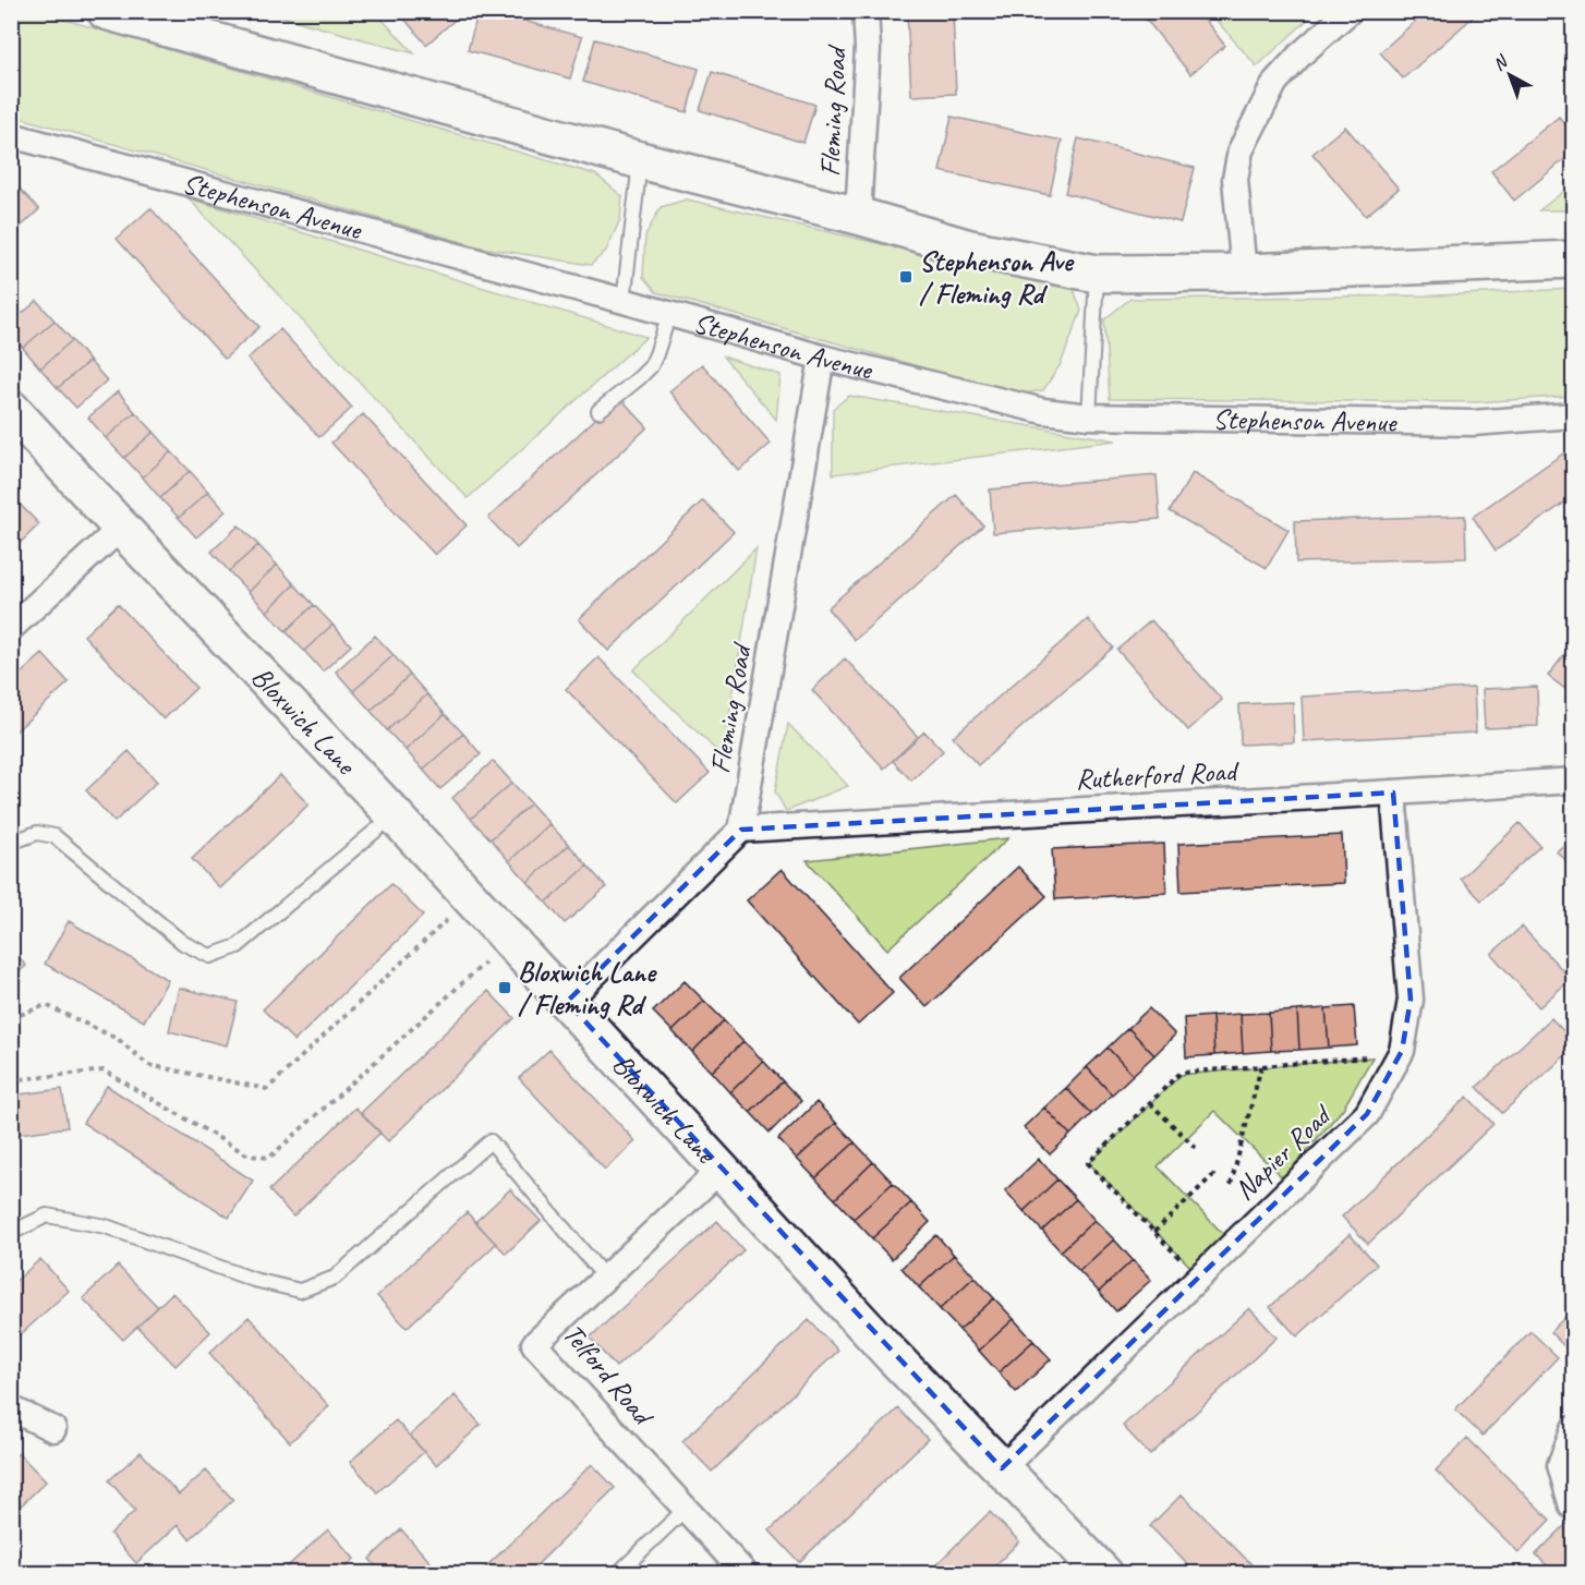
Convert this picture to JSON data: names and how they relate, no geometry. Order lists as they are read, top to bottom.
{
  "streets": {
    "street": [
      "Fleming Road",
      "Stephenson Avenue",
      "Bloxwich Lane",
      "Rutherford Road",
      "Napier Road",
      "Telford Road"
    ]
  },
  "crossings": [
    ["Fleming Road", "Stephenson Avenue"],
    ["Fleming Road", "Rutherford Road"],
    ["Bloxwich Lane", "Napier Road"],
    ["Bloxwich Lane", "Telford Road"],
    ["Rutherford Road", "Napier Road"]
  ],
  "places": {
    "transit": ["Stephenson Ave / Fleming Rd", "Bloxwich Lane / Fleming Rd"]
  },
  "north": "top left"
}
